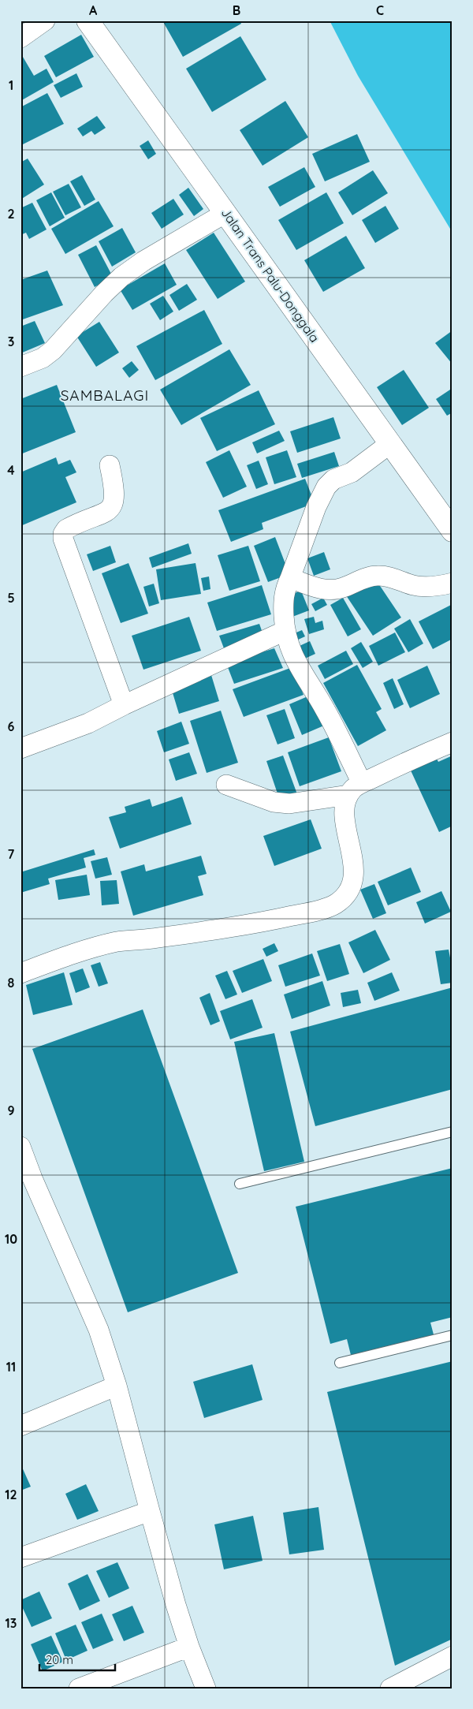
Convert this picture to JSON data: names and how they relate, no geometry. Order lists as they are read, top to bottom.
{
  "streets": {
    "highway": ["Jalan Trans Palu-Donggala"]
  },
  "districts": ["SAMBALAGI"],
  "scale_bar": "20 m",
  "grid": {
    "columns": ["A", "B", "C"],
    "rows": [
      "1",
      "2",
      "3",
      "4",
      "5",
      "6",
      "7",
      "8",
      "9",
      "10",
      "11",
      "12",
      "13"
    ]
  }
}
